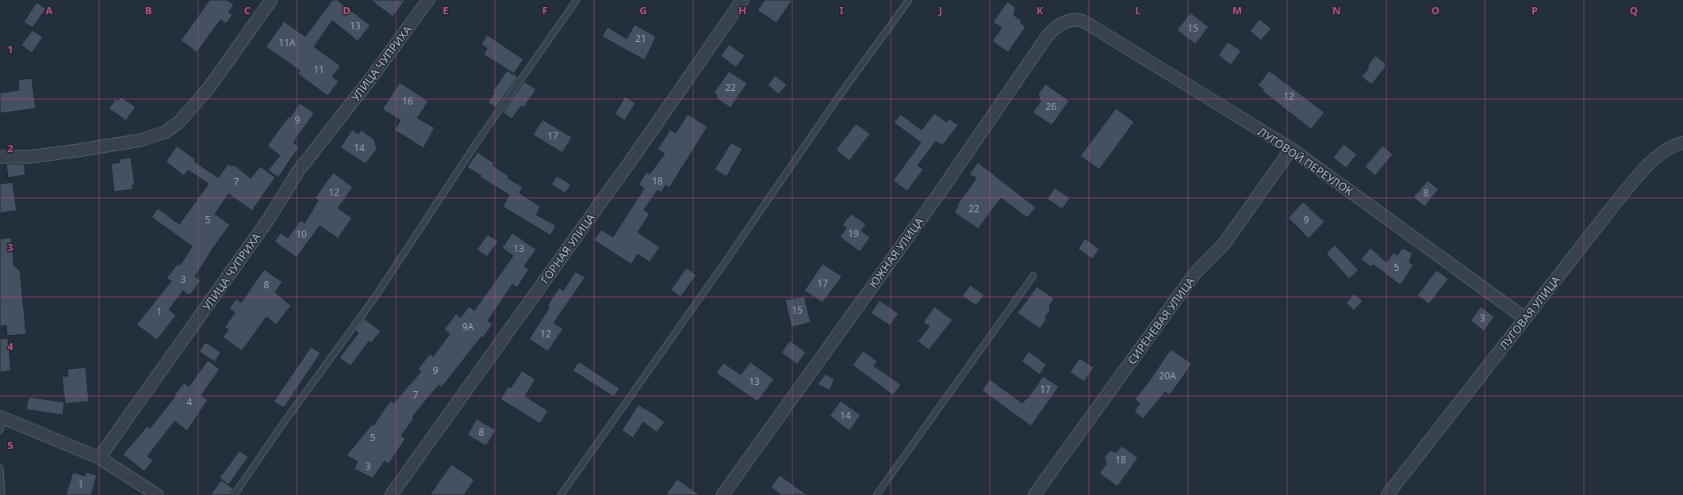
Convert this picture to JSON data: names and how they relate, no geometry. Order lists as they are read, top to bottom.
{
  "streets": {
    "street": [
      "УЛИЦА ЧУПРИХА",
      "ЛУГОВОЙ ПЕРЕУЛОК",
      "ГОРНАЯ УЛИЦА",
      "ЮЖНАЯ УЛИЦА",
      "ЛУГОВАЯ УЛИЦА",
      "СИРЕНЕВАЯ УЛИЦА"
    ]
  },
  "crossings": [
    ["ЛУГОВОЙ ПЕРЕУЛОК", "ЮЖНАЯ УЛИЦА"],
    ["ЛУГОВОЙ ПЕРЕУЛОК", "ЛУГОВАЯ УЛИЦА"],
    ["ЛУГОВОЙ ПЕРЕУЛОК", "СИРЕНЕВАЯ УЛИЦА"]
  ],
  "house_numbers": [
    "13",
    "15",
    "21",
    "11А",
    "11",
    "22",
    "12",
    "16",
    "26",
    "9",
    "17",
    "14",
    "18",
    "7",
    "12",
    "8",
    "22",
    "5",
    "9",
    "19",
    "10",
    "13",
    "5",
    "3",
    "17",
    "8",
    "15",
    "1",
    "3",
    "9А",
    "12",
    "9",
    "20А",
    "13",
    "17",
    "7",
    "4",
    "14",
    "8",
    "5",
    "18",
    "3",
    "1"
  ],
  "grid": {
    "columns": [
      "A",
      "B",
      "C",
      "D",
      "E",
      "F",
      "G",
      "H",
      "I",
      "J",
      "K",
      "L",
      "M",
      "N",
      "O",
      "P",
      "Q"
    ],
    "rows": [
      "1",
      "2",
      "3",
      "4",
      "5"
    ]
  }
}
